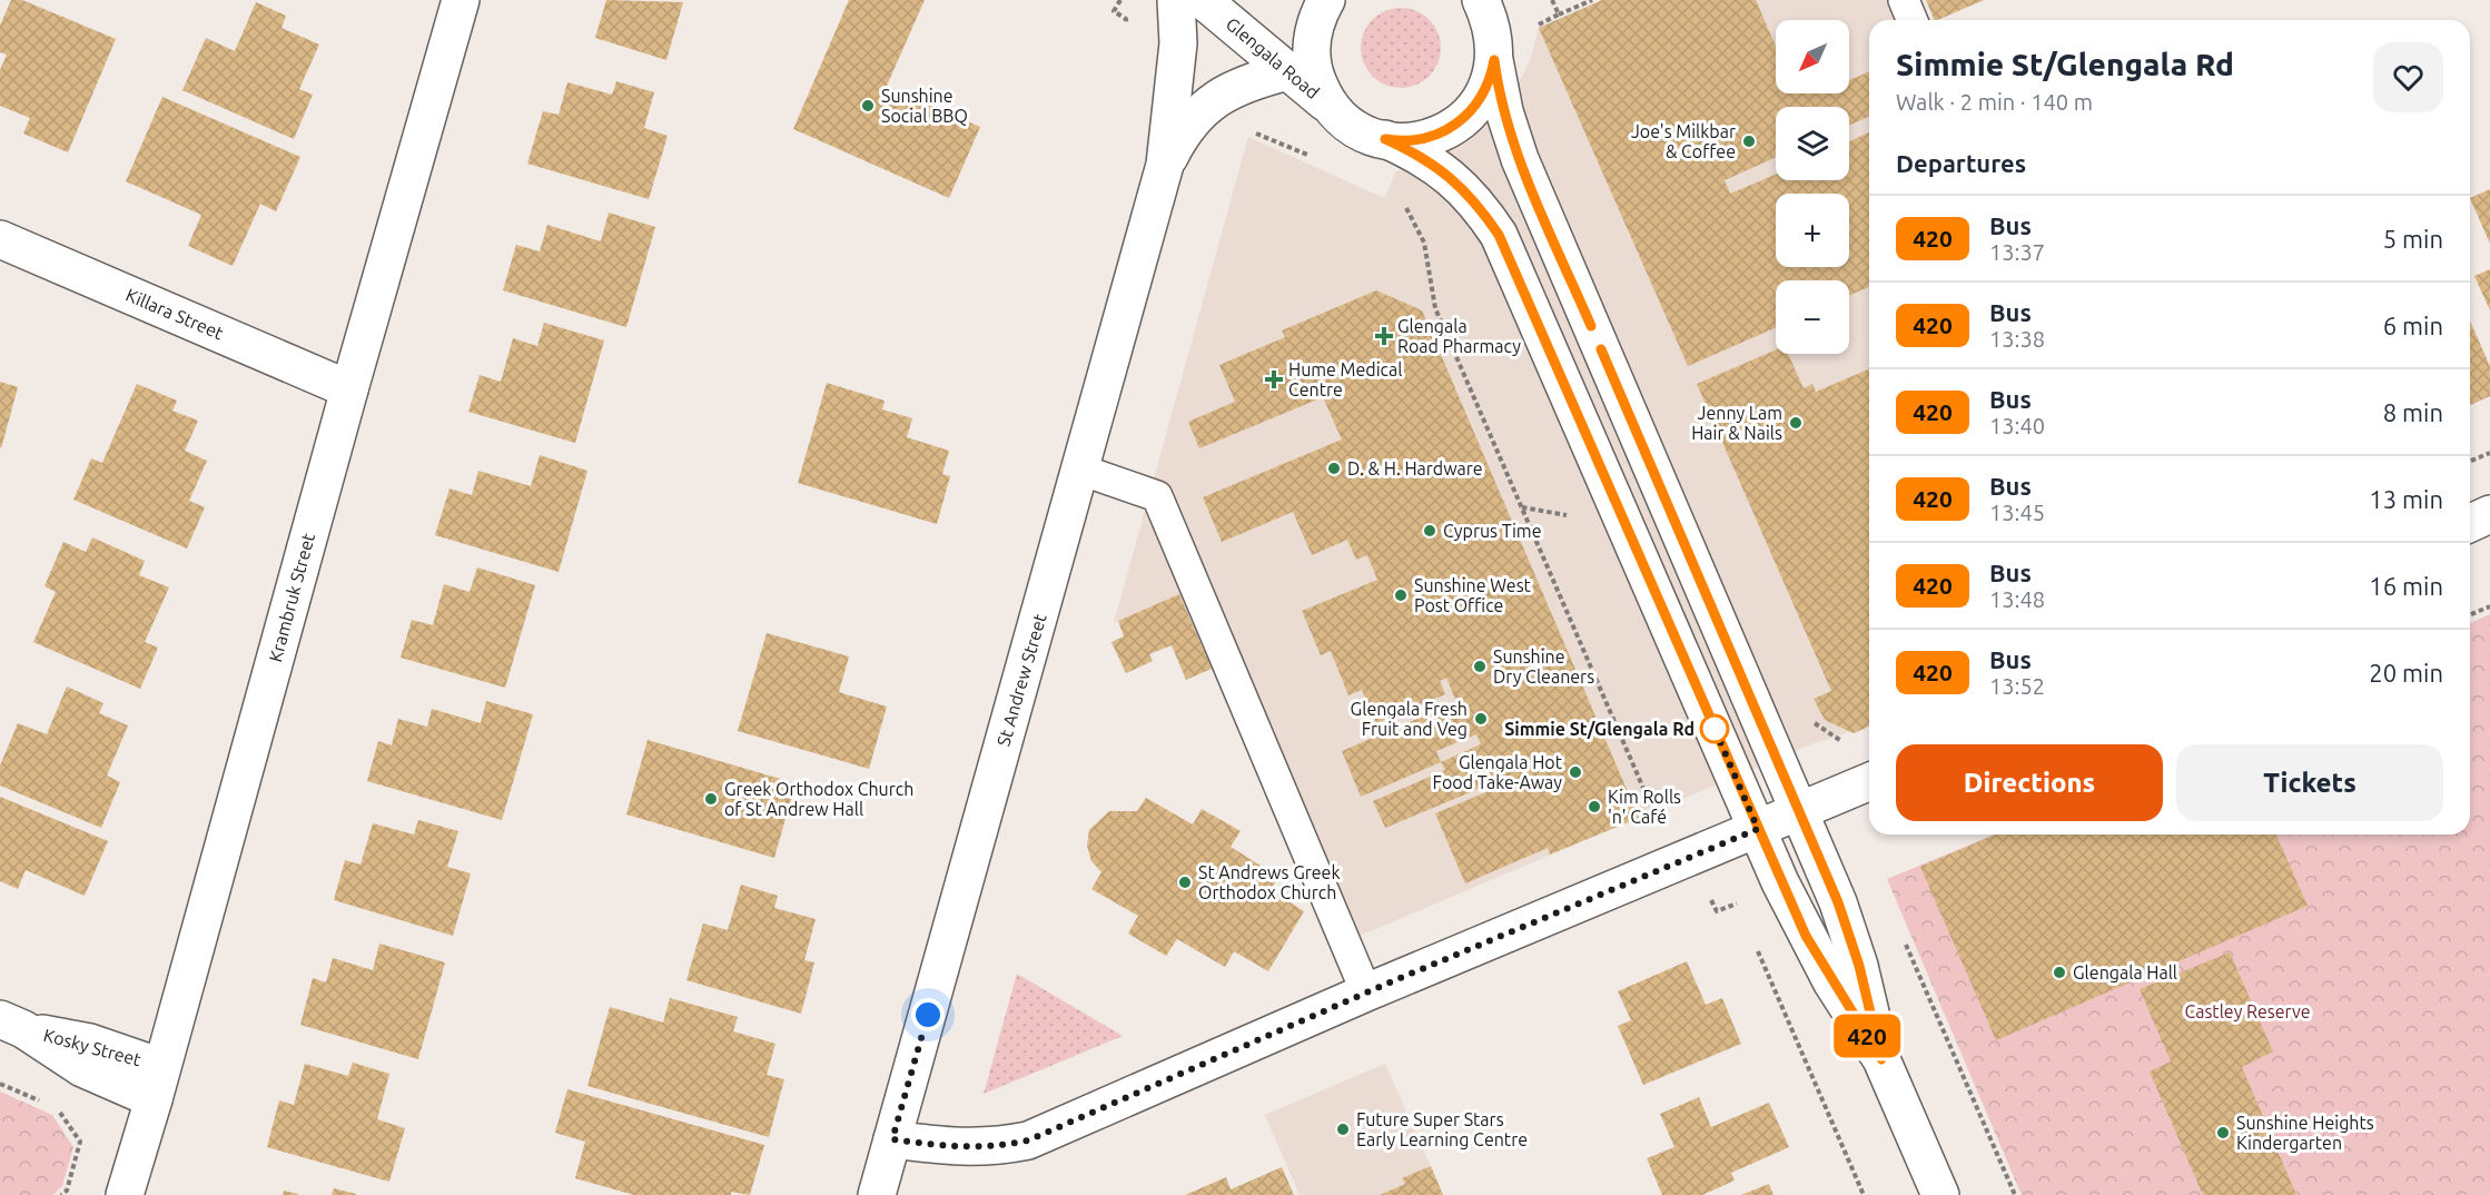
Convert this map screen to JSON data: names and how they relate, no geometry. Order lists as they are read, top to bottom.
{
  "streets": {
    "street": [
      "Glengala Road",
      "Killara Street",
      "Krambruk Street",
      "St Andrew Street",
      "Kosky Street"
    ]
  },
  "crossings": [
    ["Glengala Road", "St Andrew Street"],
    ["Killara Street", "Krambruk Street"],
    ["Krambruk Street", "Kosky Street"]
  ],
  "parks": ["Castley Reserve"],
  "places": {
    "other": [
      "Sunshine Social BBQ",
      "Joe's Milkbar & Coffee",
      "Jenny Lam Hair & Nails",
      "D. & H. Hardware",
      "Cyprus Time",
      "Sunshine West Post Office",
      "Sunshine Dry Cleaners",
      "Glengala Fresh Fruit and Veg",
      "Simmie St/Glengala Rd",
      "Glengala Hot Food Take-Away",
      "Greek Orthodox Church of St Andrew Hall",
      "Kim Rolls 'n' Café",
      "St Andrews Greek Orthodox Church",
      "Glengala Hall",
      "Future Super Stars Early Learning Centre",
      "Sunshine Heights Kindergarten"
    ],
    "health": ["Glengala Road Pharmacy", "Hume Medical Centre"]
  },
  "lines": ["bus line 420"],
  "north": "bottom left",
  "page": {
    "on_map": "420",
    "map_buttons": ["+", "−"],
    "heading": [
      ["Simmie St/Glengala Rd", "Walk · 2 min · 140 m"],
      "Departures"
    ],
    "list": [
      {
        "mark": "420",
        "name": "Bus",
        "note": "13:37",
        "value": "5 min"
      },
      {
        "mark": "420",
        "name": "Bus",
        "note": "13:38",
        "value": "6 min"
      },
      {
        "mark": "420",
        "name": "Bus",
        "note": "13:40",
        "value": "8 min"
      },
      {
        "mark": "420",
        "name": "Bus",
        "note": "13:45",
        "value": "13 min"
      },
      {
        "mark": "420",
        "name": "Bus",
        "note": "13:48",
        "value": "16 min"
      },
      {
        "mark": "420",
        "name": "Bus",
        "note": "13:52",
        "value": "20 min"
      }
    ],
    "buttons": ["Directions", "Tickets"]
  }
}
